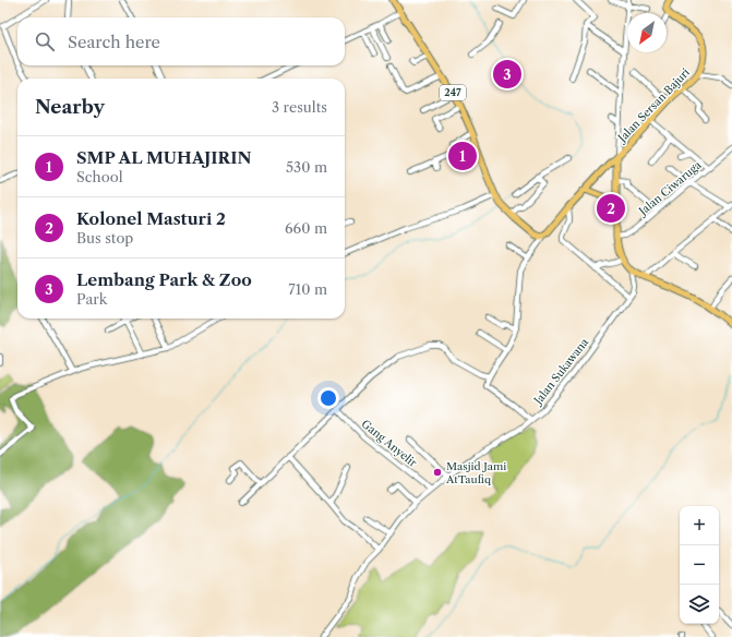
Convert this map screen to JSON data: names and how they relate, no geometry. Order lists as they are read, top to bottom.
{
  "streets": {
    "main road": ["247", "Jalan Sersan Bajuri"],
    "street": ["Jalan Ciwaruga", "Jalan Sukawana", "Gang Anyelir"]
  },
  "crossings": [
    ["247", "Jalan Sersan Bajuri"],
    ["Jalan Sukawana", "Gang Anyelir"]
  ],
  "places": ["Masjid Jami AtTaufiq"],
  "north": "bottom left",
  "page": {
    "search": "Search here",
    "pins": ["3", "1", "2"],
    "heading": ["Nearby", "3 results"],
    "list": [
      {
        "mark": "1",
        "name": "SMP AL MUHAJIRIN",
        "note": "School",
        "value": "530 m"
      },
      {
        "mark": "2",
        "name": "Kolonel Masturi 2",
        "note": "Bus stop",
        "value": "660 m"
      },
      {
        "mark": "3",
        "name": "Lembang Park & Zoo",
        "note": "Park",
        "value": "710 m"
      }
    ],
    "map_buttons": ["+", "−"]
  }
}
